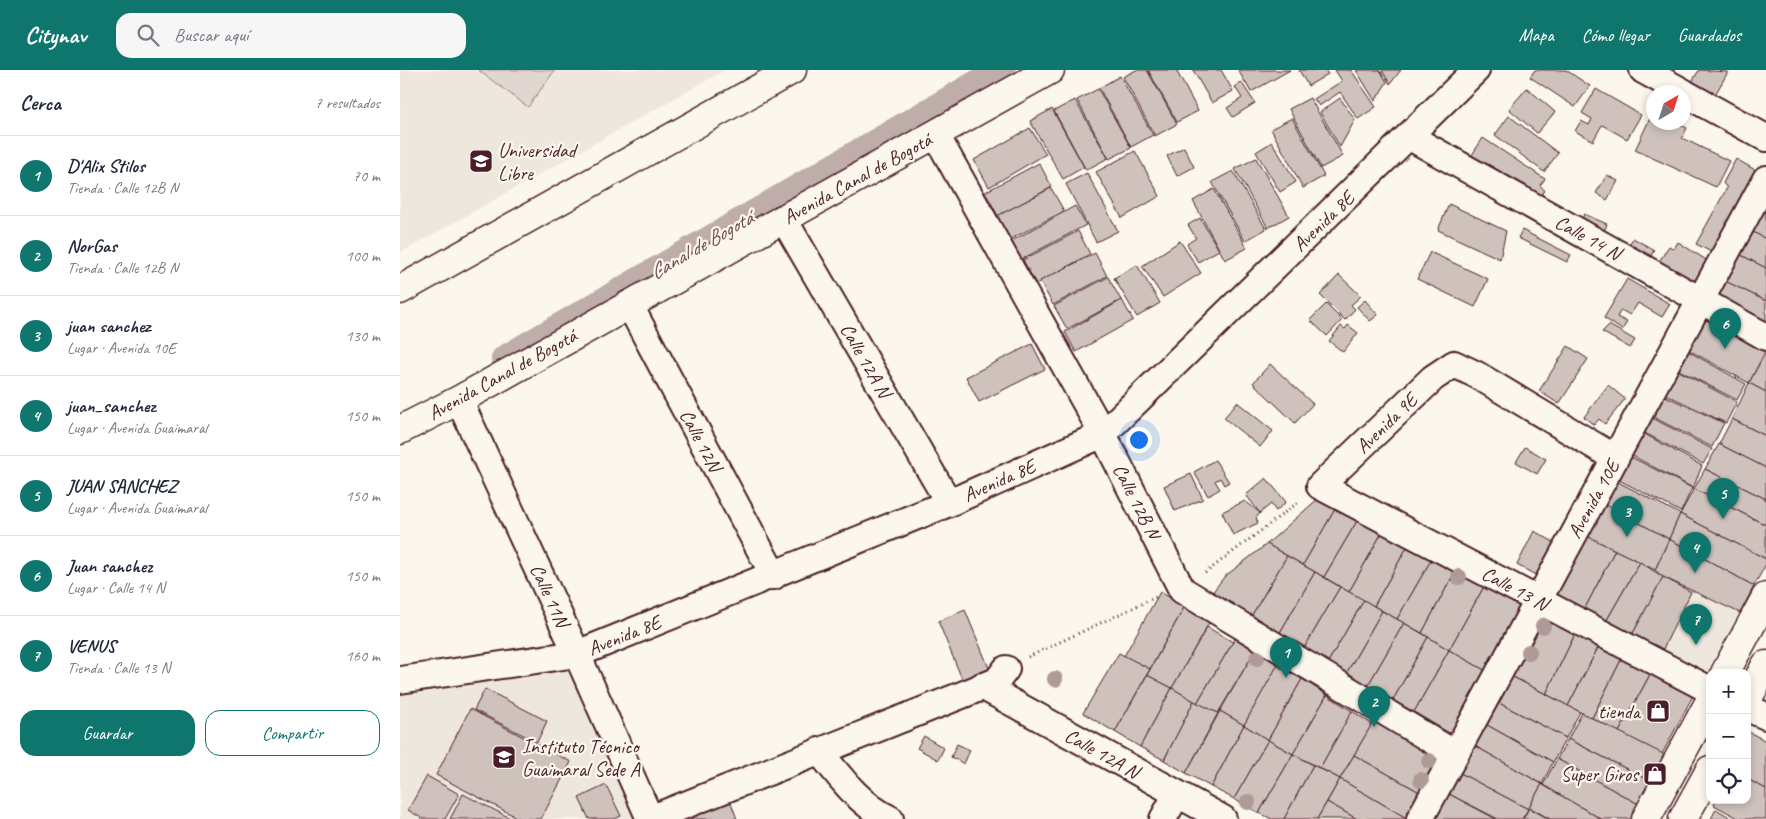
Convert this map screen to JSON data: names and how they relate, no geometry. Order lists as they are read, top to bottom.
{
  "streets": {
    "main road": ["Avenida Canal de Bogotá"],
    "street": [
      "Avenida 8E",
      "Calle 14 N",
      "Calle 12A N",
      "Avenida 9E",
      "Calle 12N",
      "Avenida 10E",
      "Calle 12B N",
      "Calle 13 N",
      "Calle 11N"
    ]
  },
  "crossings": [
    ["Avenida Canal de Bogotá", "Calle 12A N"],
    ["Avenida Canal de Bogotá", "Calle 12N"],
    ["Avenida Canal de Bogotá", "Calle 12B N"],
    ["Avenida Canal de Bogotá", "Calle 11N"],
    ["Avenida 8E", "Calle 14 N"],
    ["Avenida 8E", "Calle 12A N"],
    ["Avenida 8E", "Calle 12N"],
    ["Avenida 8E", "Calle 12B N"],
    ["Avenida 8E", "Calle 11N"],
    ["Calle 14 N", "Avenida 10E"],
    ["Avenida 9E", "Avenida 10E"],
    ["Avenida 9E", "Calle 13 N"],
    ["Avenida 10E", "Calle 13 N"]
  ],
  "water": ["Canal de Bogotá"],
  "places": {
    "school or university": ["Universidad Libre", "Instituto Técnico Guaimaral Sede A"],
    "shop": ["tienda", "Super Giros"]
  },
  "north": "top right",
  "page": {
    "header": "Citynav",
    "search": "Buscar aquí",
    "nav": ["Mapa", "Cómo llegar", "Guardados"],
    "heading": ["Cerca", "7 resultados"],
    "list": [
      {
        "mark": "1",
        "name": "D'Alix Stilos",
        "note": "Tienda · Calle 12B N",
        "value": "70 m"
      },
      {
        "mark": "2",
        "name": "NorGas",
        "note": "Tienda · Calle 12B N",
        "value": "100 m"
      },
      {
        "mark": "3",
        "name": "juan sanchez",
        "note": "Lugar · Avenida 10E",
        "value": "130 m"
      },
      {
        "mark": "4",
        "name": "juan_sanchez",
        "note": "Lugar · Avenida Guaimaral",
        "value": "150 m"
      },
      {
        "mark": "5",
        "name": "JUAN SANCHEZ",
        "note": "Lugar · Avenida Guaimaral",
        "value": "150 m"
      },
      {
        "mark": "6",
        "name": "Juan sanchez",
        "note": "Lugar · Calle 14 N",
        "value": "150 m"
      },
      {
        "mark": "7",
        "name": "VENUS",
        "note": "Tienda · Calle 13 N",
        "value": "160 m"
      }
    ],
    "pins": [
      "6",
      "5",
      "3",
      "4",
      "7",
      "1",
      "2"
    ],
    "map_buttons": ["+", "−"],
    "buttons": ["Guardar", "Compartir"]
  }
}
